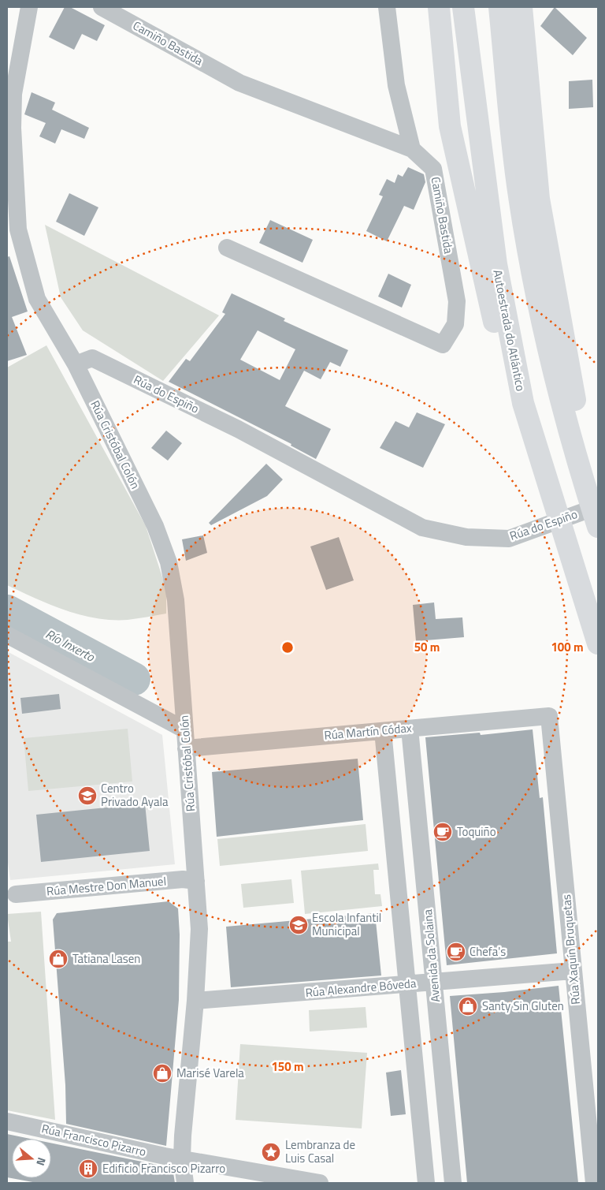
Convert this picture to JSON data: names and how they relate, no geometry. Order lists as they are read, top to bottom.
{
  "streets": {
    "highway": ["Autoestrada do Atlántico"],
    "street": [
      "Camiño Bastida",
      "Rúa do Espiño",
      "Rúa Cristóbal Colón",
      "Rúa Martín Códax",
      "Rúa Mestre Don Manuel",
      "Rúa Xaquín Bruquetas",
      "Avenida da Solaina",
      "Rúa Alexandre Bóveda",
      "Rúa Francisco Pizarro"
    ]
  },
  "crossings": [
    ["Rúa do Espiño", "Rúa Cristóbal Colón"],
    ["Rúa Cristóbal Colón", "Rúa Martín Códax"],
    ["Rúa Cristóbal Colón", "Rúa Mestre Don Manuel"],
    ["Rúa Cristóbal Colón", "Rúa Alexandre Bóveda"],
    ["Rúa Cristóbal Colón", "Rúa Francisco Pizarro"],
    ["Rúa Martín Códax", "Rúa Xaquín Bruquetas"],
    ["Rúa Martín Códax", "Avenida da Solaina"],
    ["Rúa Xaquín Bruquetas", "Rúa Alexandre Bóveda"],
    ["Avenida da Solaina", "Rúa Alexandre Bóveda"]
  ],
  "water": ["Río Inxerto"],
  "places": {
    "school or university": ["Centro Privado Ayala", "Escola Infantil Municipal"],
    "cafe": ["Toquiño", "Chefa's"],
    "shop": ["Tatiana Lasen", "Santy Sin Gluten", "Marisé Varela"],
    "place": ["Lembranza de Luis Casal"],
    "building": ["Edificio Francisco Pizarro"]
  },
  "north": "right",
  "rings": ["50 m", "100 m", "150 m"]
}
